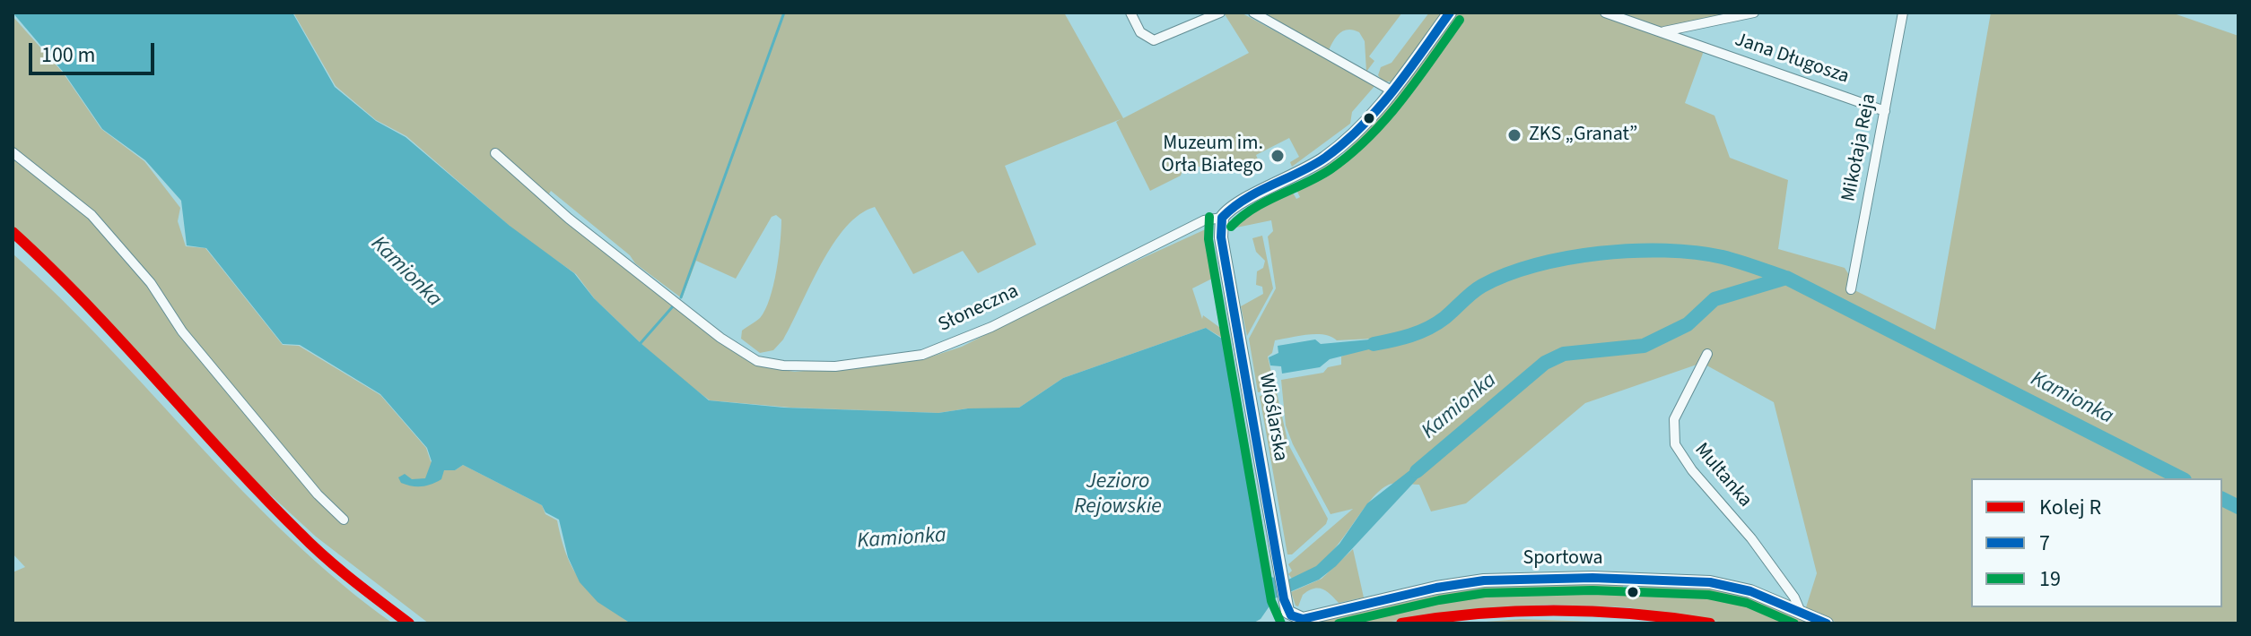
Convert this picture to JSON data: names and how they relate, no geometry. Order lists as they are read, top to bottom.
{
  "streets": {
    "street": [
      "Jana Długosza",
      "Mikołaja Reja",
      "Słoneczna",
      "Wioślarska",
      "Multanka",
      "Sportowa"
    ]
  },
  "crossings": [
    ["Jana Długosza", "Mikołaja Reja"],
    ["Słoneczna", "Wioślarska"],
    ["Wioślarska", "Sportowa"],
    ["Multanka", "Sportowa"]
  ],
  "water": ["Kamionka", "Jezioro Rejowskie"],
  "places": ["ZKS „Granat”", "Muzeum im. Orła Białego"],
  "lines": ["transit line 7", "transit line 19", "rail line R"],
  "legend": ["Kolej R", "7", "19"],
  "scale_bar": "100 m"
}
